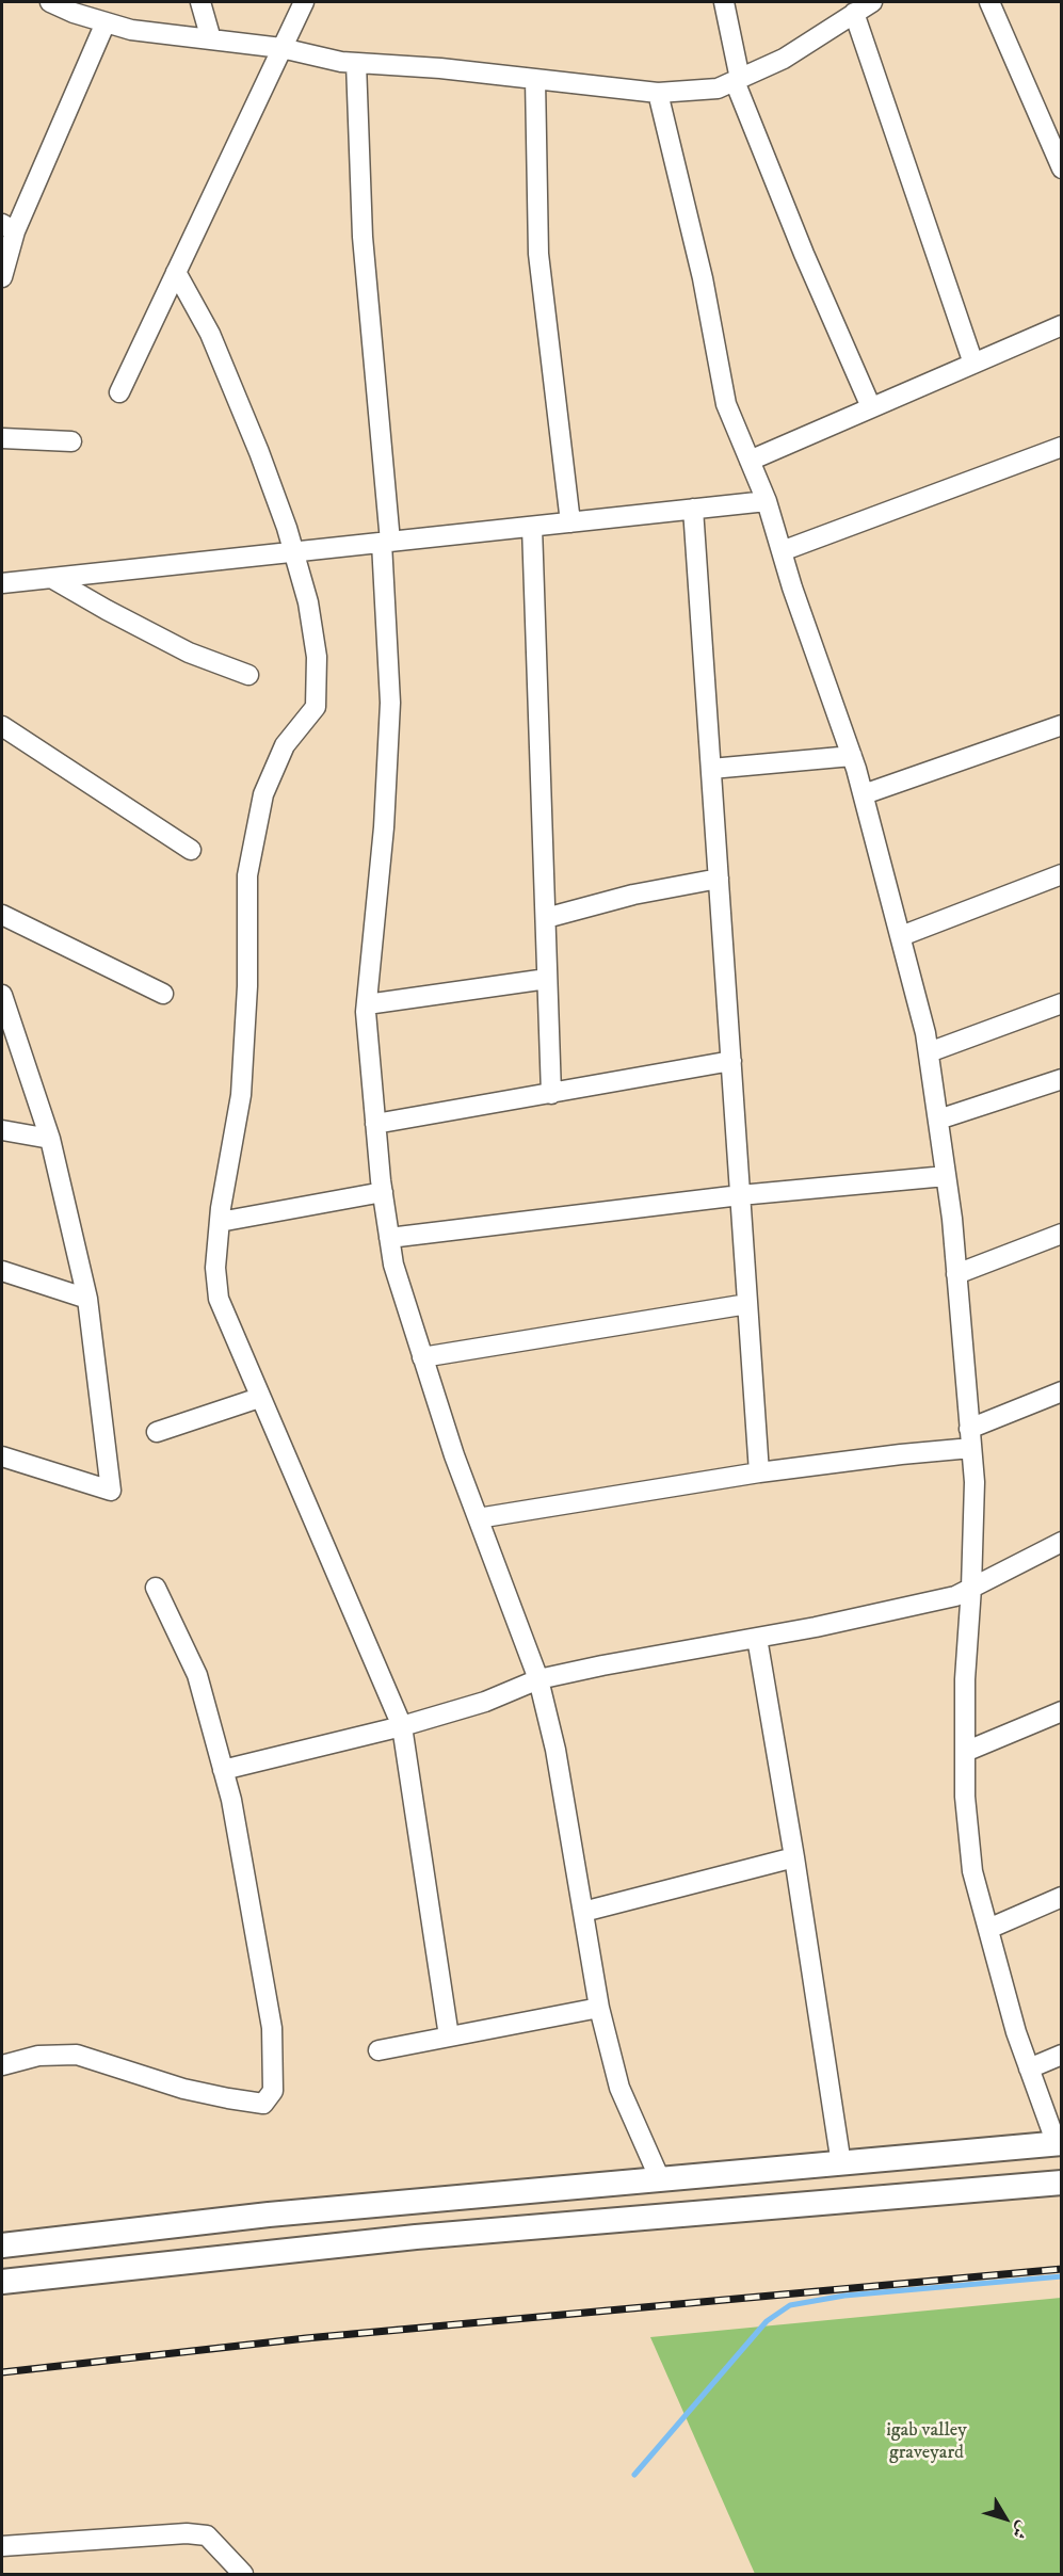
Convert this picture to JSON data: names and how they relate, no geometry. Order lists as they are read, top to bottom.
{
  "parks": ["igab valley graveyard"],
  "north": "bottom right"
}
